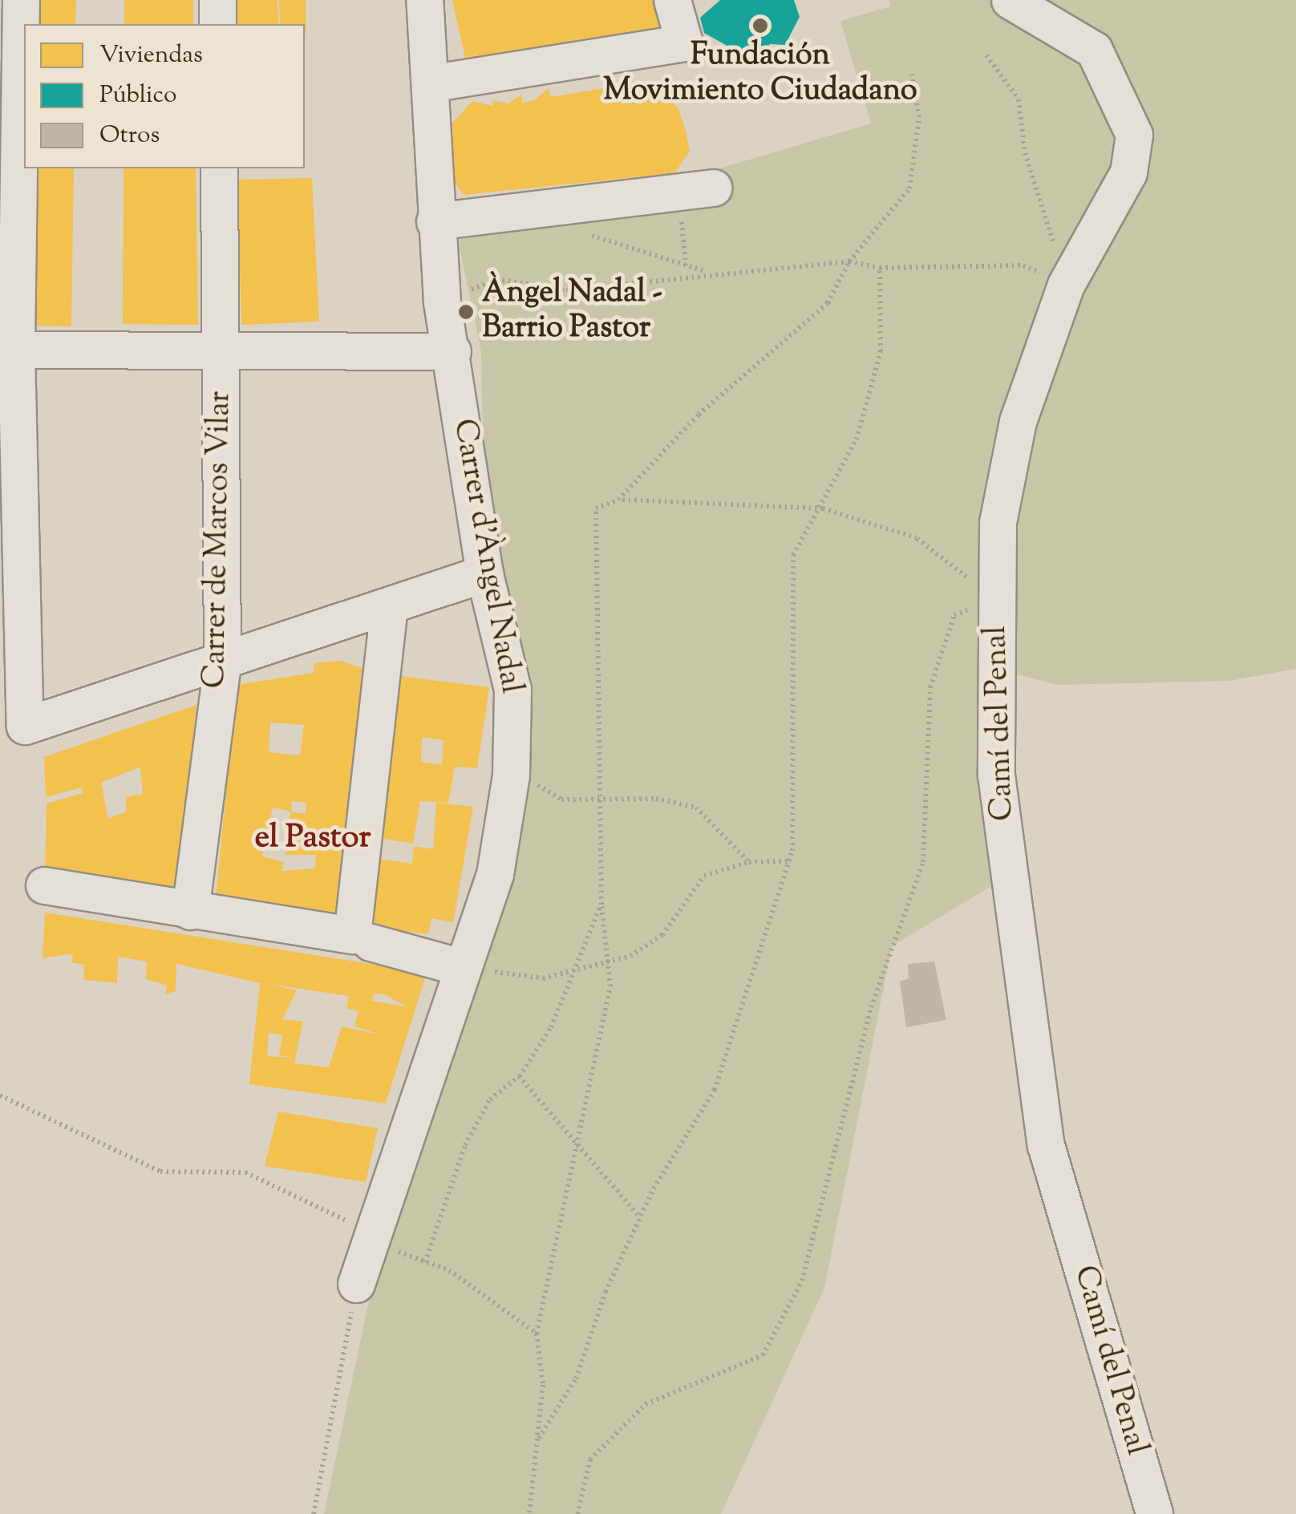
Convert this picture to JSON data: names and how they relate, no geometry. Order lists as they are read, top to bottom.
{
  "streets": {
    "street": ["Carrer de Marcos Vilar", "Carrer d'Àngel Nadal", "Camí del Penal"]
  },
  "districts": ["el Pastor"],
  "places": ["Fundación Movimiento Ciudadano", "Àngel Nadal - Barrio Pastor"],
  "legend": ["Viviendas", "Público", "Otros"]
}
